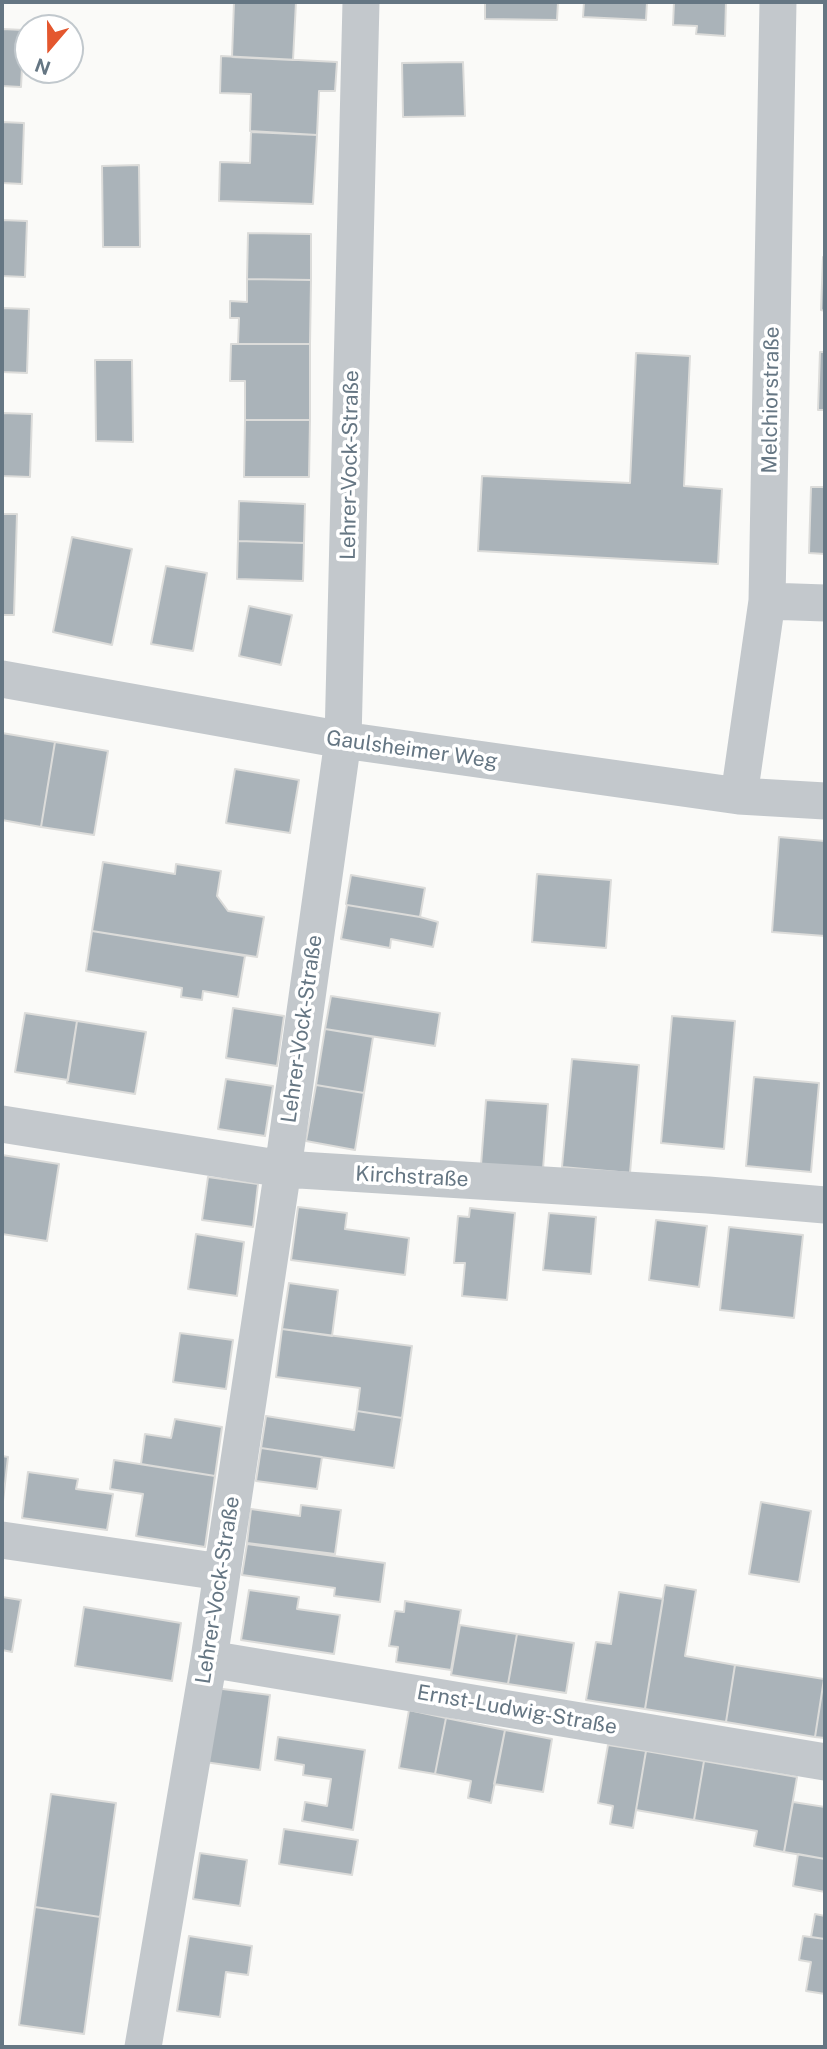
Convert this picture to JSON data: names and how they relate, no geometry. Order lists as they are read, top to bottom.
{
  "streets": {
    "street": [
      "Melchiorstraße",
      "Lehrer-Vock-Straße",
      "Gaulsheimer Weg",
      "Kirchstraße",
      "Ernst-Ludwig-Straße"
    ]
  },
  "crossings": [
    ["Melchiorstraße", "Gaulsheimer Weg"],
    ["Lehrer-Vock-Straße", "Gaulsheimer Weg"],
    ["Lehrer-Vock-Straße", "Kirchstraße"],
    ["Lehrer-Vock-Straße", "Ernst-Ludwig-Straße"]
  ],
  "north": "bottom"
}
